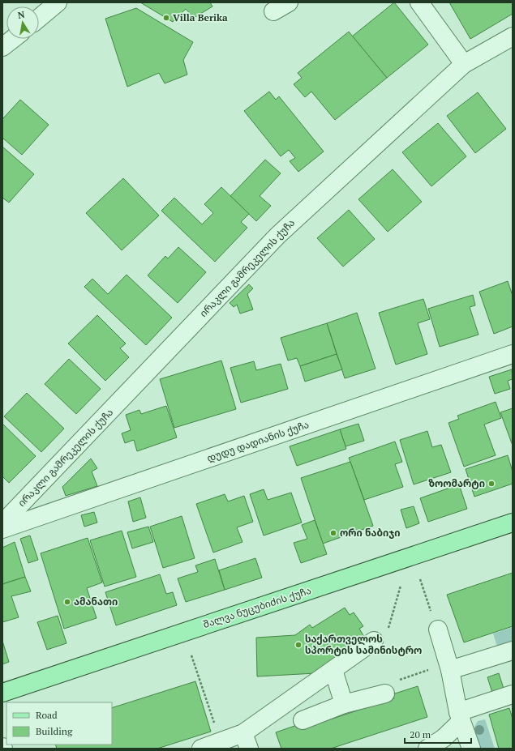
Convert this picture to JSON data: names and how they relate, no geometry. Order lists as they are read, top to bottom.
{
  "streets": {
    "main road": ["შალვა ნუცუბიძის ქუჩა"],
    "street": ["ირაკლი გამრეკელის ქუჩა", "დუდუ დადიანის ქუჩა"]
  },
  "places": [
    "Villa Berika",
    "ზოომარტი",
    "ორი ნაბიჯი",
    "ამანათი",
    "საქართველოს სპორტის სამინისტრო"
  ],
  "legend": ["Road", "Building"],
  "scale_bar": "20 m",
  "north": "top"
}
